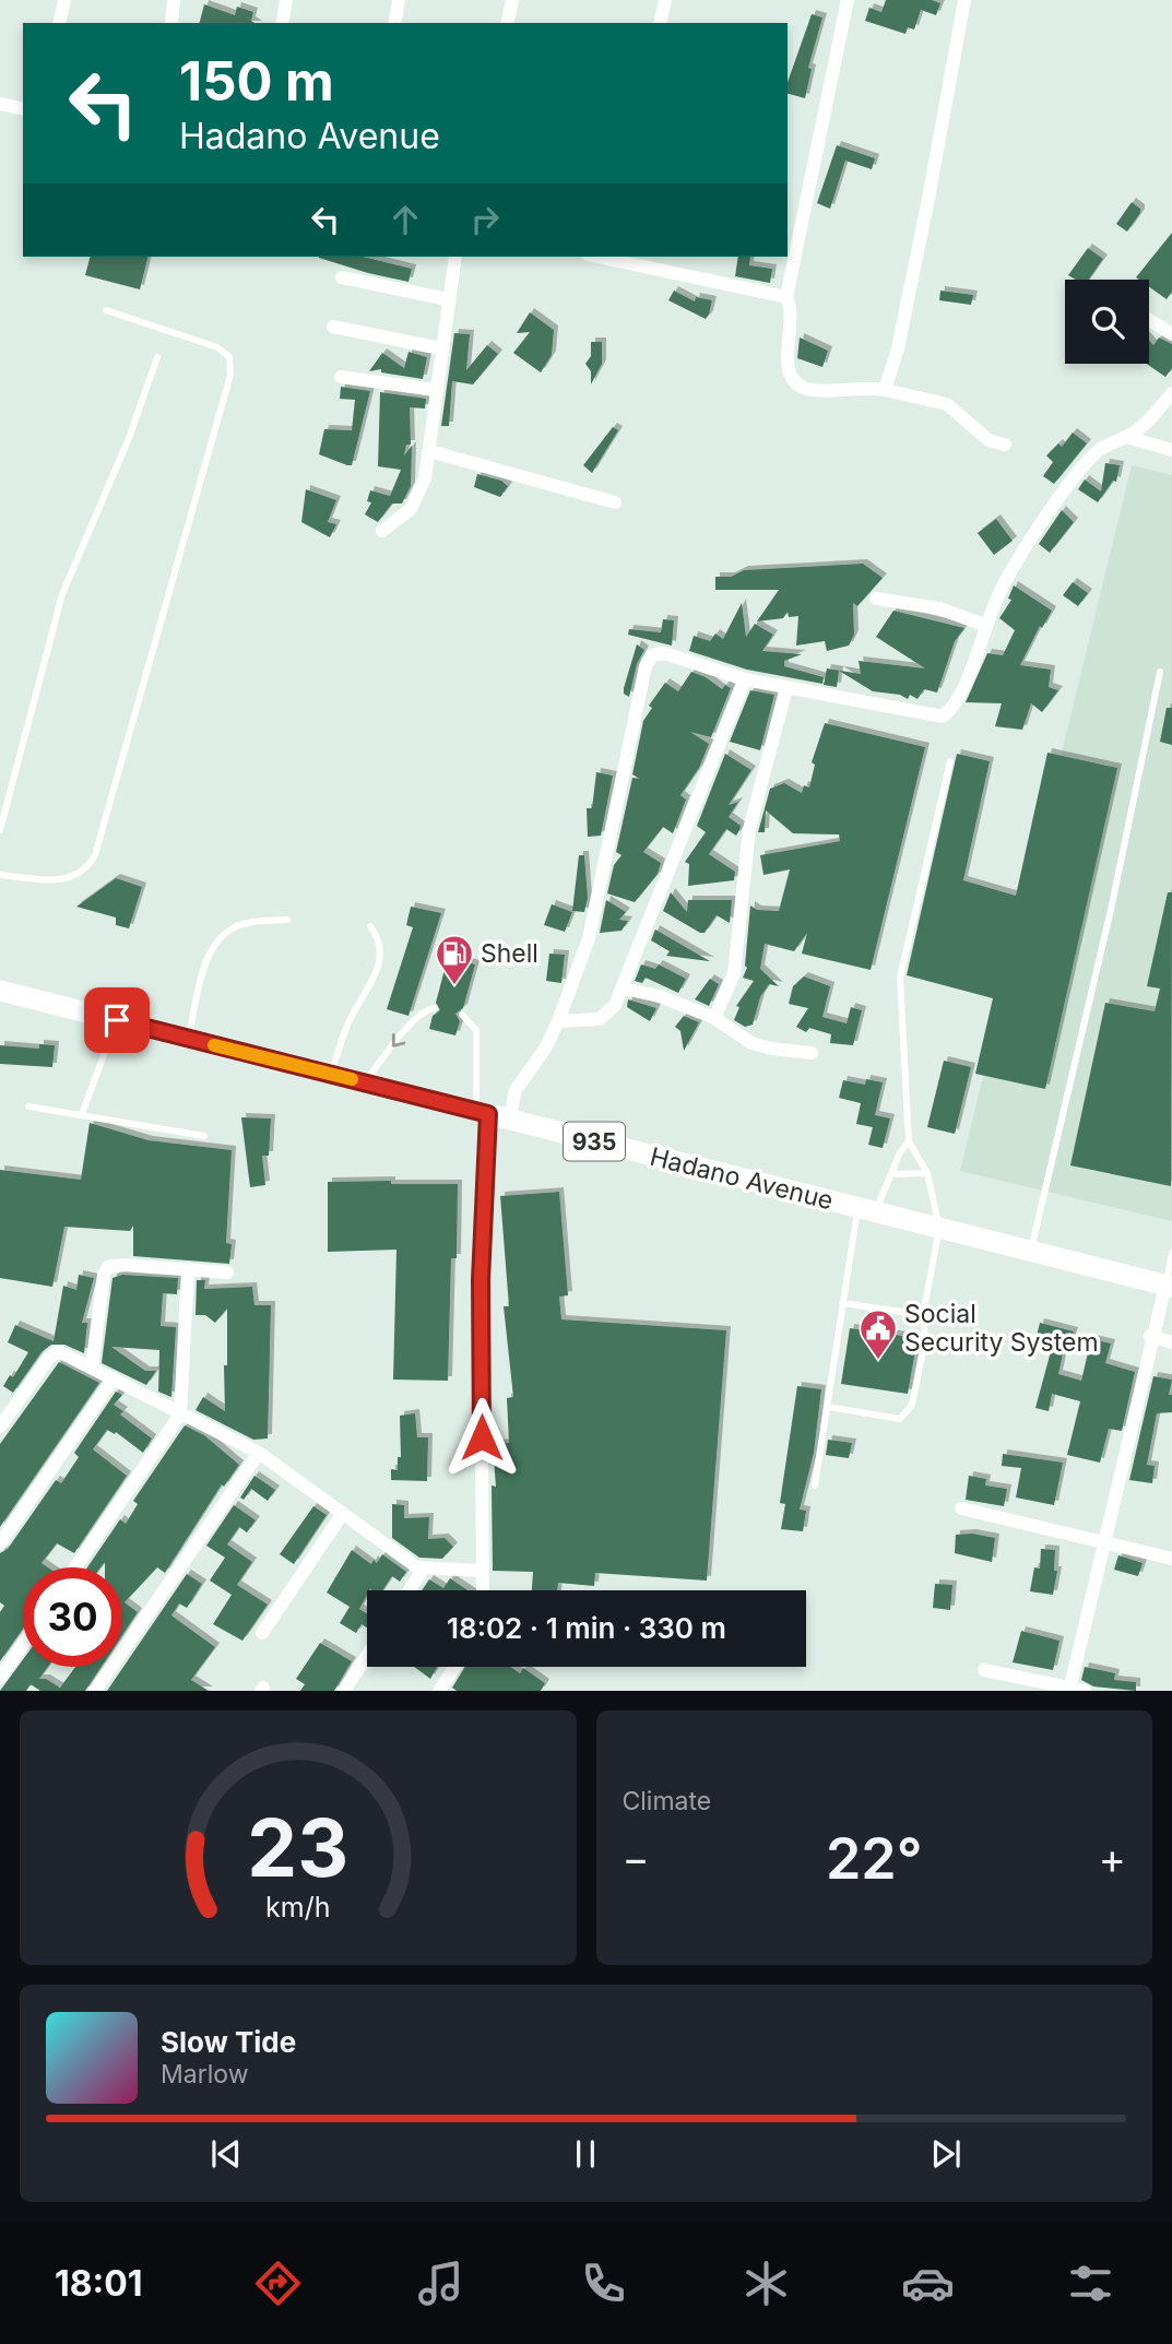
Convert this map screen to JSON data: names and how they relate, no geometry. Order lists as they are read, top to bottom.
{
  "streets": {
    "main road": ["935", "Hadano Avenue"]
  },
  "places": {
    "fuel station": ["Shell"],
    "public building": ["Social Security System"]
  },
  "page": {
    "turn": ["150 m", "Hadano Avenue"],
    "limit": "30",
    "trip": "18:02 · 1 min · 330 m",
    "tile": "Climate",
    "heat": ["−", "22°", "+"],
    "song": ["Slow Tide", "Marlow"],
    "tabs": "18:01",
    "gauge": ["23", "km/h"]
  }
}
